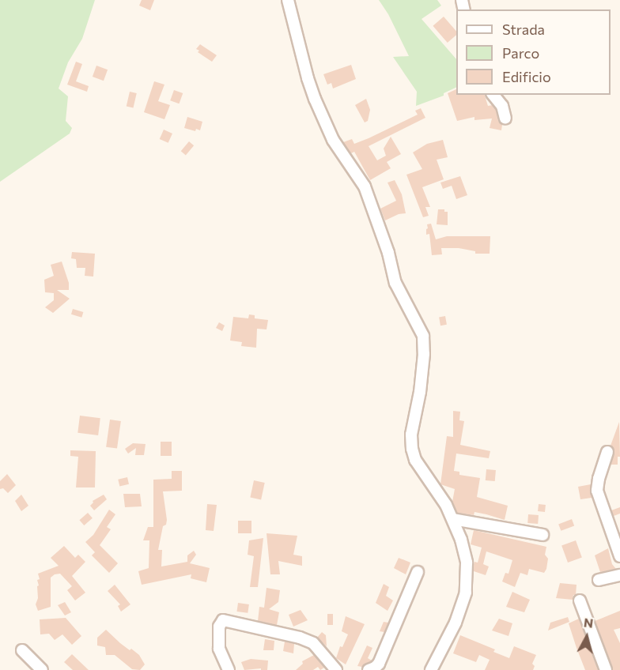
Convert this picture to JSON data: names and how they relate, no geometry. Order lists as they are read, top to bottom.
{
  "legend": ["Strada", "Parco", "Edificio"],
  "north": "top"
}
